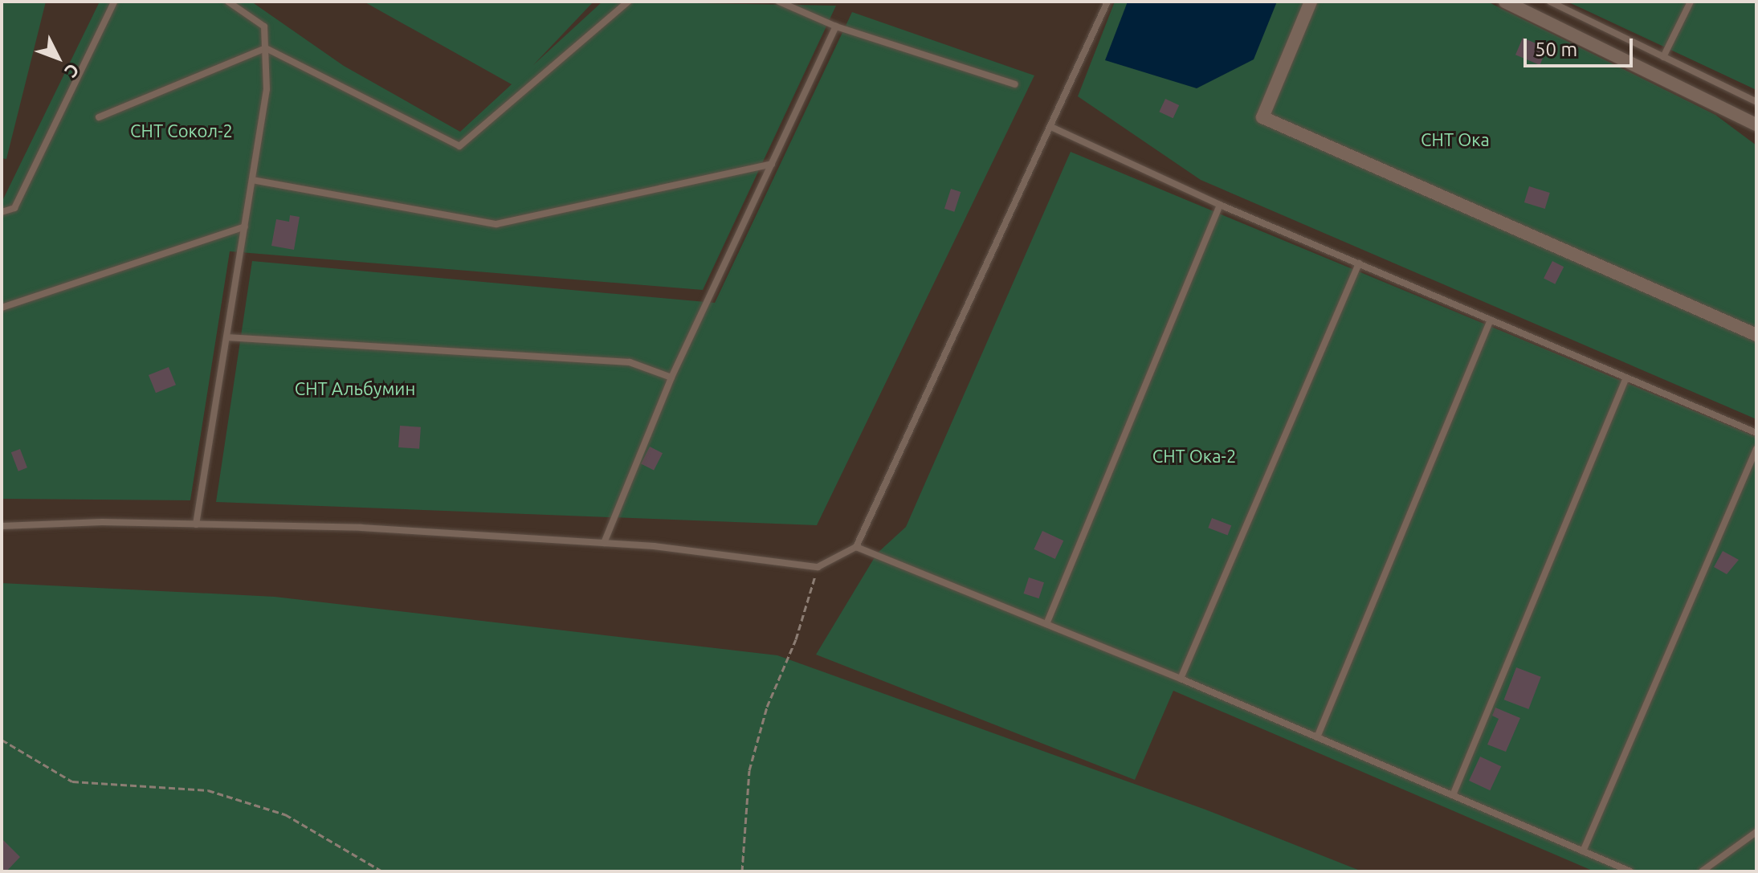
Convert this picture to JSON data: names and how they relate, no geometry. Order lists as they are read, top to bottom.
{
  "parks": [
    "СНТ Сокол-2",
    "СНТ Ока",
    "СНТ Альбумин",
    "СНТ Ока-2"
  ],
  "scale_bar": "50 m",
  "north": "bottom right"
}
